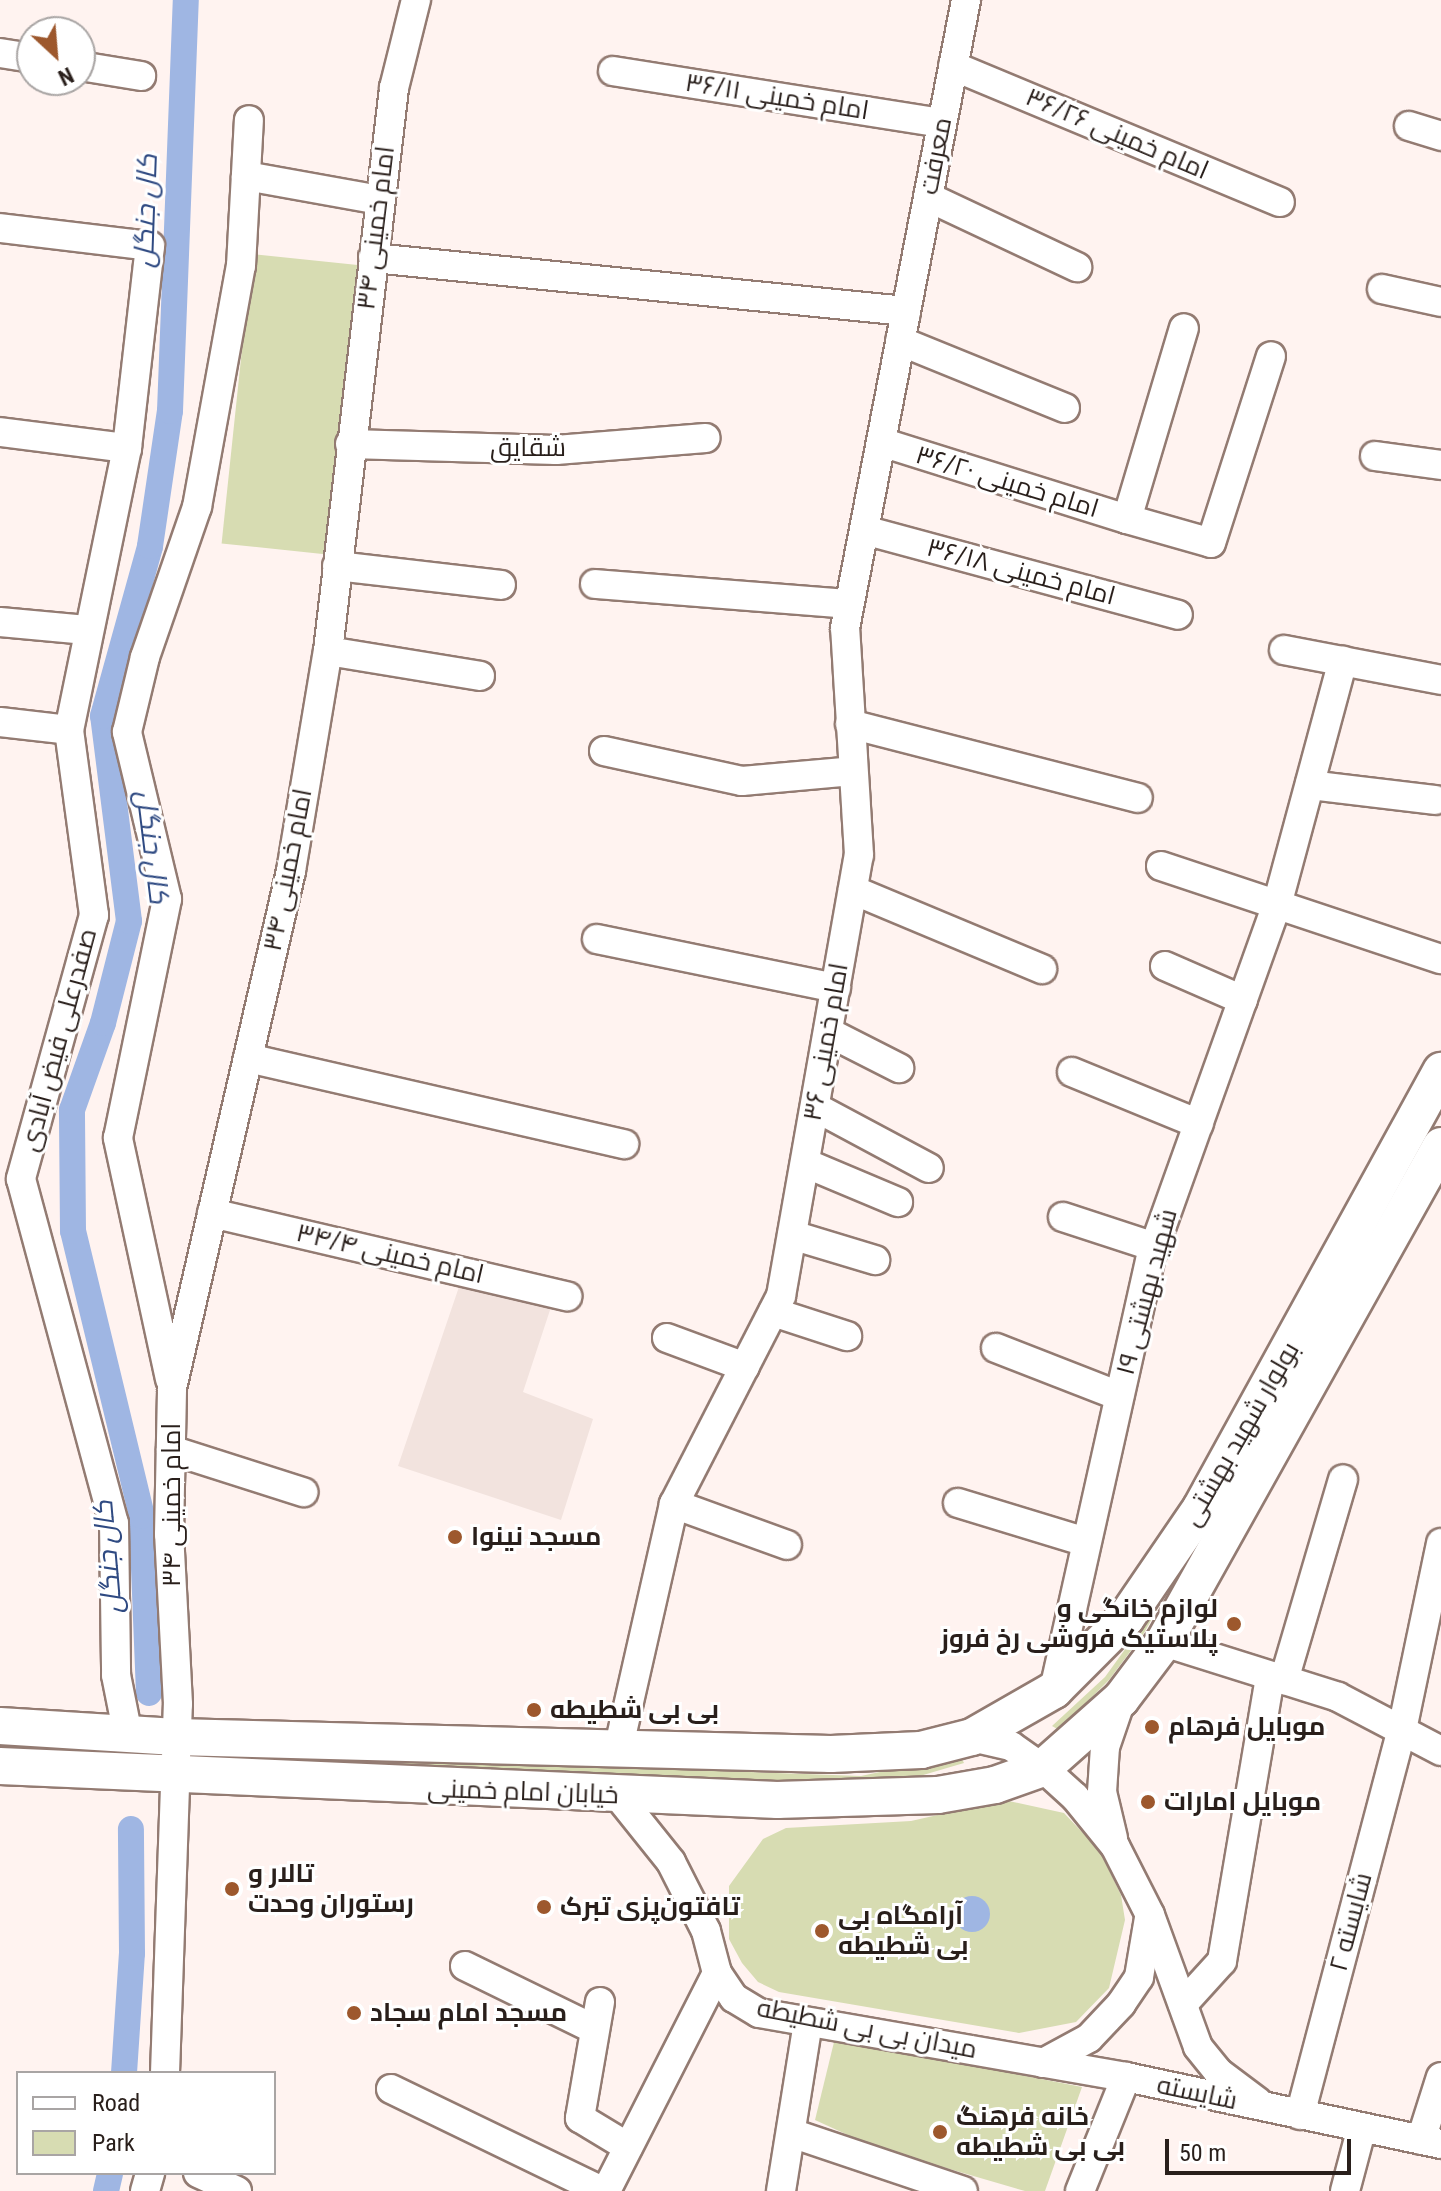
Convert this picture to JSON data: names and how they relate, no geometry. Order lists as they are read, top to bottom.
{
  "streets": {
    "main road": ["بولوار شهید بهشتی", "خیابان امام خمینی"],
    "street": [
      "امام خمینی ۳۶/۱۱",
      "امام خمینی ۳۶/۲۶",
      "معرفت",
      "امام خمینی ۳۴",
      "شقایق",
      "امام خمینی ۳۶/۲۰",
      "امام خمینی ۳۶/۱۸",
      "صفدرعلی فیض آبادی",
      "امام خمینی ۳۶",
      "امام خمینی ۳۴/۴",
      "شهید بهشتی ۱۹",
      "۲ شایسته",
      "میدان بی بی شطیطه",
      "شایسته"
    ]
  },
  "crossings": [
    ["امام خمینی ۳۶/۱۱", "معرفت"],
    ["امام خمینی ۳۶/۲۶", "معرفت"],
    ["معرفت", "امام خمینی ۳۶"],
    ["امام خمینی ۳۴", "شقایق"],
    ["امام خمینی ۳۴", "امام خمینی ۳۴/۴"],
    ["امام خمینی ۳۴", "خیابان امام خمینی"],
    ["امام خمینی ۳۶/۲۰", "امام خمینی ۳۶"],
    ["امام خمینی ۳۶/۱۸", "امام خمینی ۳۶"],
    ["صفدرعلی فیض آبادی", "خیابان امام خمینی"],
    ["امام خمینی ۳۶", "خیابان امام خمینی"],
    ["شهید بهشتی ۱۹", "بولوار شهید بهشتی"],
    ["بولوار شهید بهشتی", "خیابان امام خمینی"],
    ["خیابان امام خمینی", "میدان بی بی شطیطه"],
    ["میدان بی بی شطیطه", "شایسته"]
  ],
  "water": ["کال جنگل"],
  "places": [
    "مسجد نینوا",
    "لوازم خانگی و پلاستیک فروشی رخ فروز",
    "بی بی شطیطه",
    "موبایل فرهام",
    "موبایل امارات",
    "تالار و رستوران وحدت",
    "تافتون‌پزی تبرک",
    "آرامگاه بی بی شطیطه",
    "مسجد امام سجاد",
    "خانه فرهنگ بی بی شطیطه"
  ],
  "legend": ["Road", "Park"],
  "scale_bar": "50 m",
  "north": "bottom right"
}
